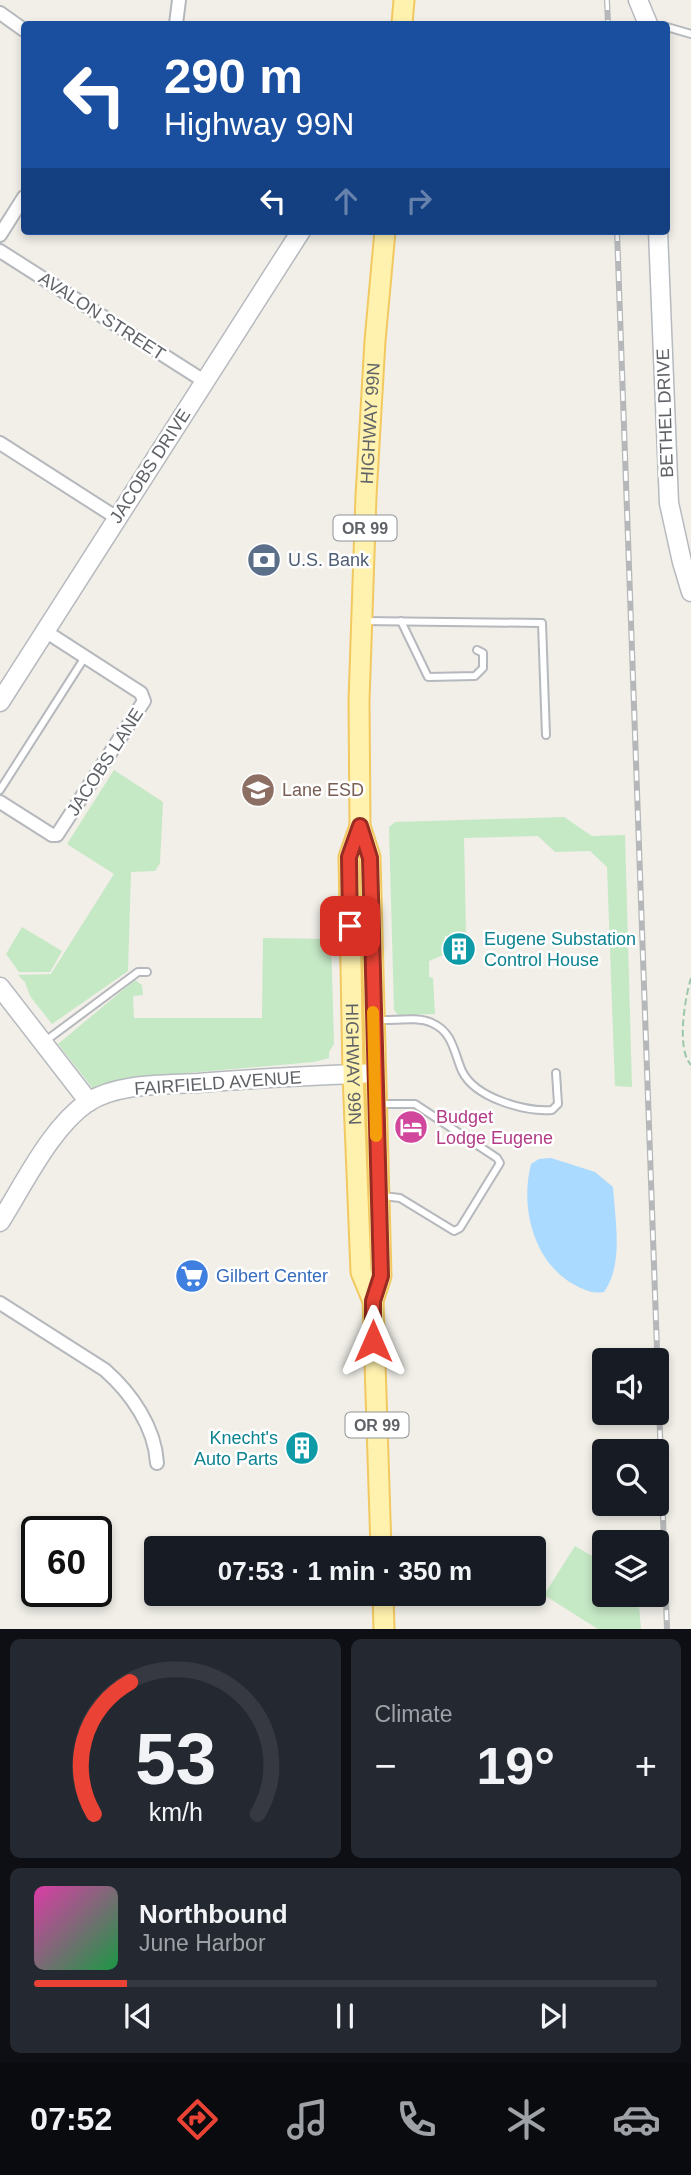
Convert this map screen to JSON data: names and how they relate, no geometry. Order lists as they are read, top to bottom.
{
  "streets": {
    "main road": ["HIGHWAY 99N", "OR 99"],
    "street": [
      "AVALON STREET",
      "BETHEL DRIVE",
      "JACOBS DRIVE",
      "JACOBS LANE",
      "FAIRFIELD AVENUE"
    ]
  },
  "crossings": [
    ["AVALON STREET", "JACOBS DRIVE"],
    ["HIGHWAY 99N", "FAIRFIELD AVENUE"],
    ["JACOBS DRIVE", "JACOBS LANE"]
  ],
  "places": {
    "bank": ["U.S. Bank"],
    "school or university": ["Lane ESD"],
    "building": ["Eugene Substation Control House", "Knecht's Auto Parts"],
    "hotel": ["Budget Lodge Eugene"],
    "supermarket": ["Gilbert Center"]
  },
  "page": {
    "turn": ["290 m", "Highway 99N"],
    "limit": "60",
    "trip": "07:53 · 1 min · 350 m",
    "tile": "Climate",
    "heat": ["−", "19°", "+"],
    "song": ["Northbound", "June Harbor"],
    "tabs": "07:52",
    "gauge": ["53", "km/h"]
  }
}
